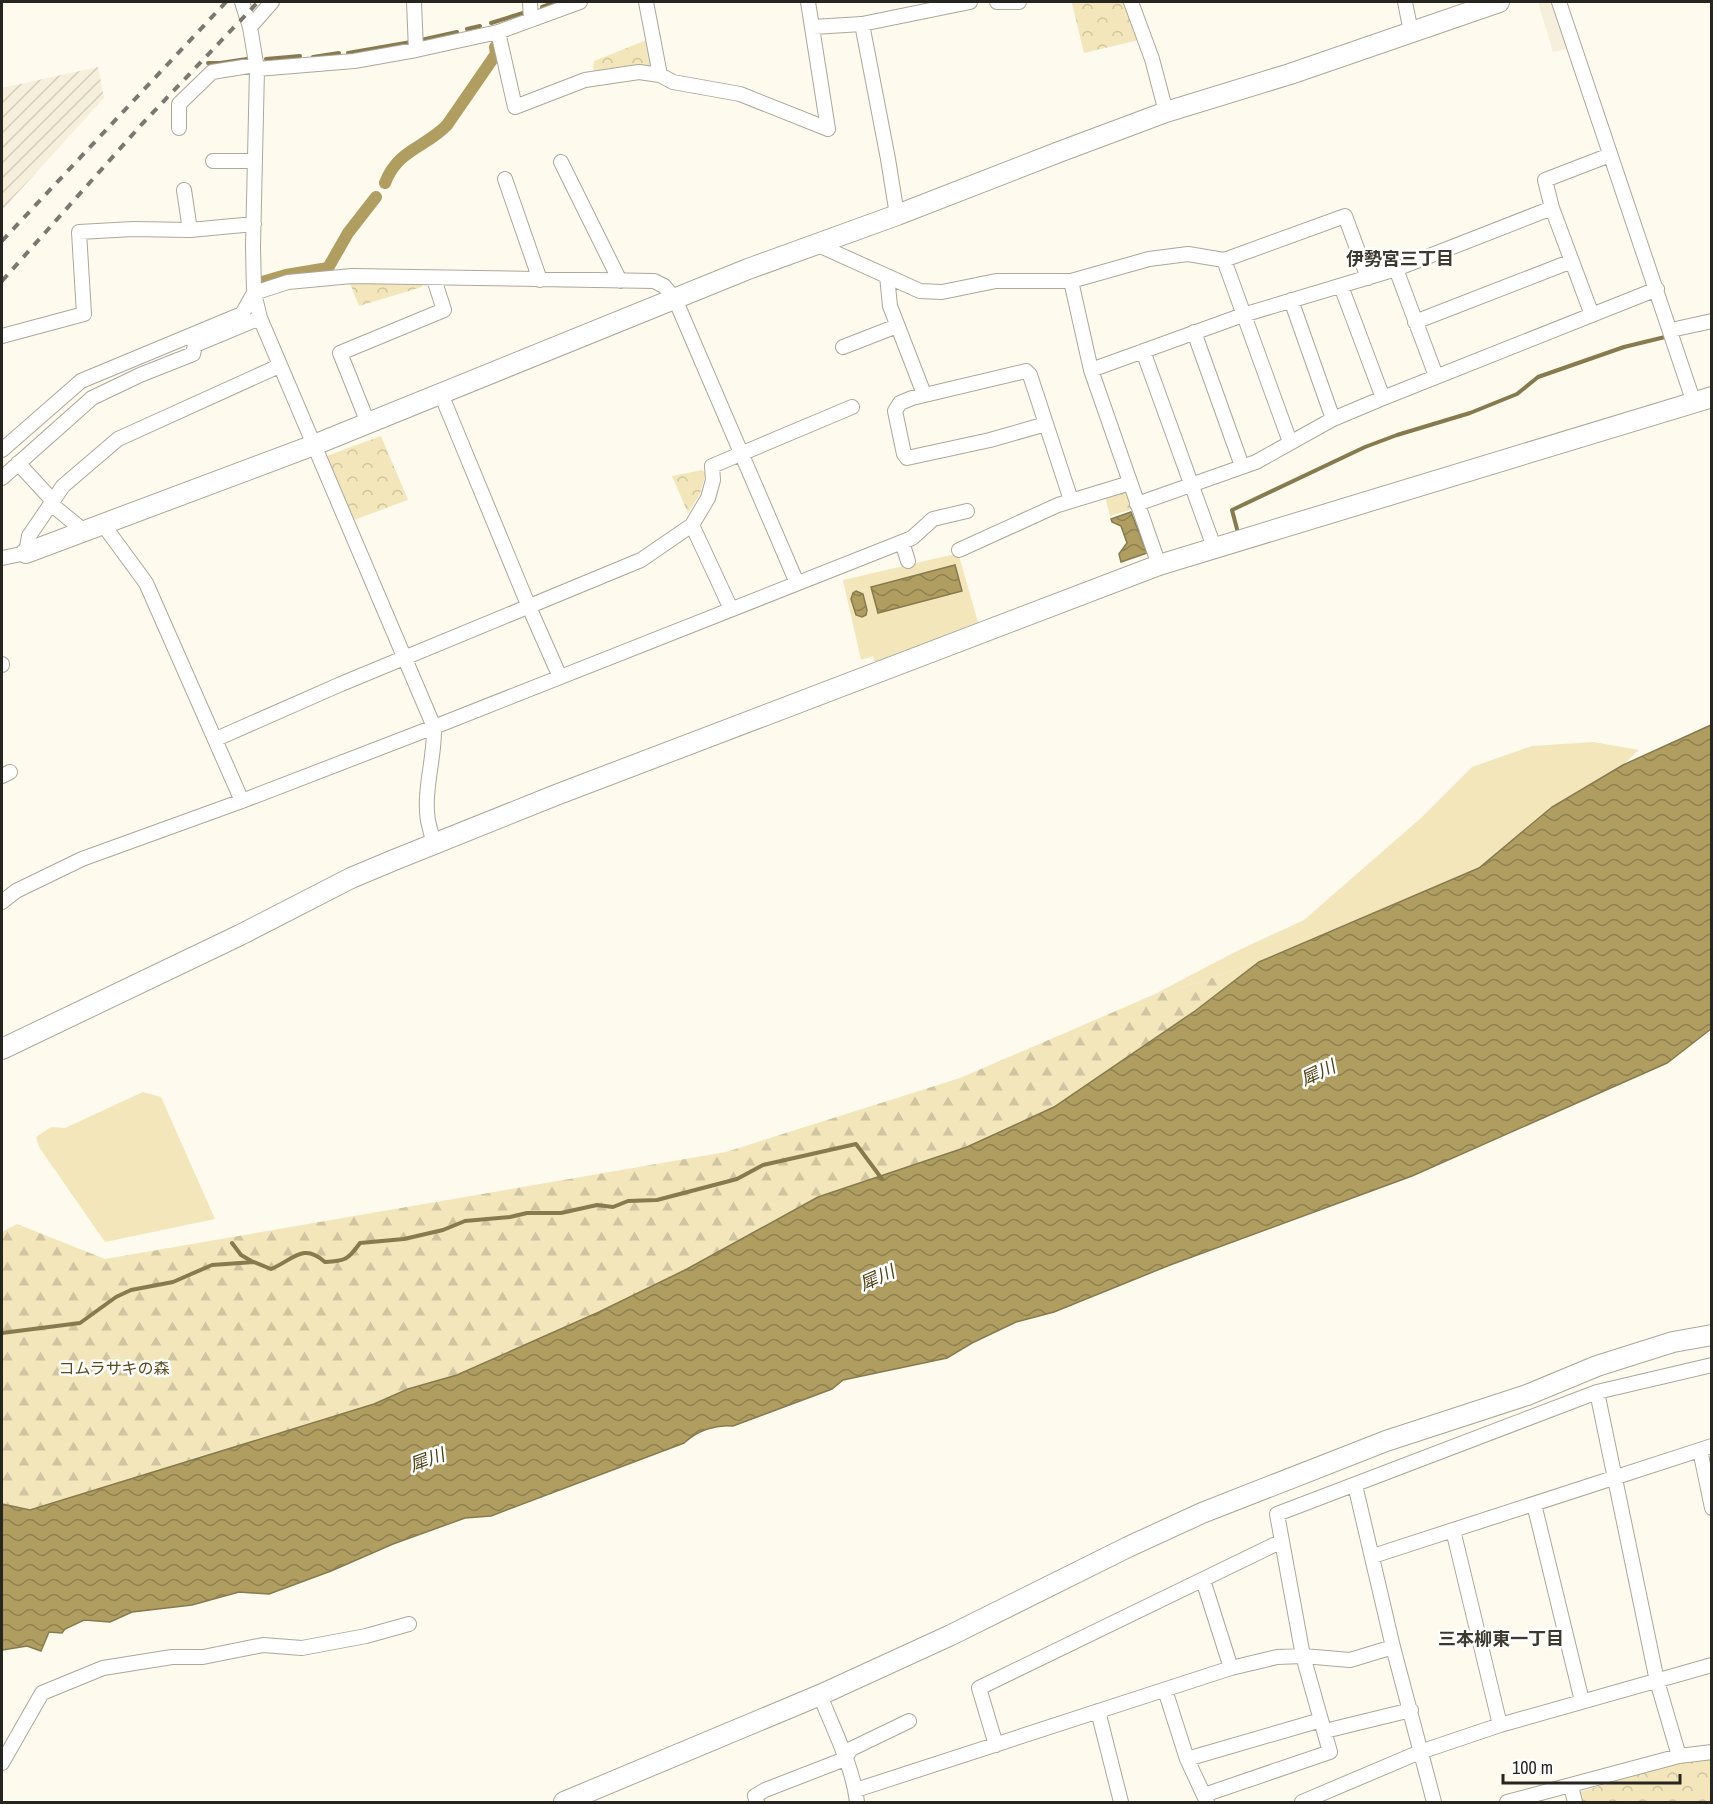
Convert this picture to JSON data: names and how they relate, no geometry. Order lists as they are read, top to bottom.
{
  "districts": ["伊勢宮三丁目", "三本柳東一丁目"],
  "water": ["犀川"],
  "parks": ["コムラサキの森"],
  "scale_bar": "100 m"
}
